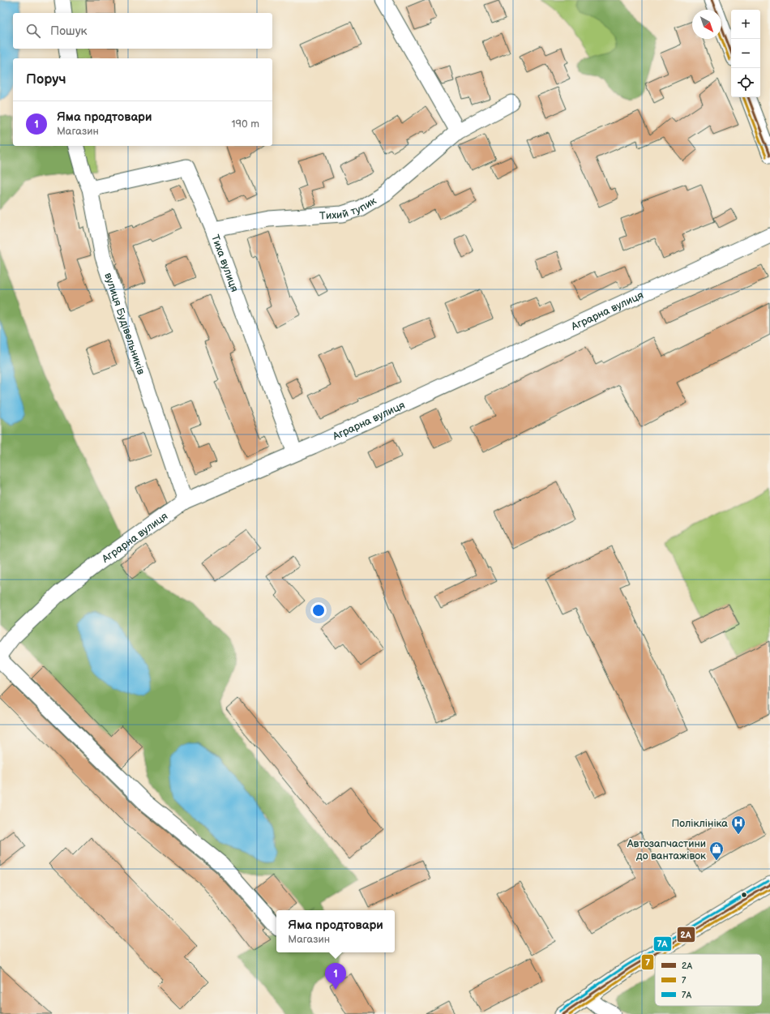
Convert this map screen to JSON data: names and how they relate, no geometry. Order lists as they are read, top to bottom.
{
  "streets": {
    "street": [
      "Тихий тупик",
      "Тиха вулиця",
      "Аграрна вулиця",
      "вулиця Будівельників"
    ]
  },
  "crossings": [
    ["Тихий тупик", "Тиха вулиця"],
    ["Тиха вулиця", "Аграрна вулиця"],
    ["Тиха вулиця", "вулиця Будівельників"],
    ["Аграрна вулиця", "вулиця Будівельників"]
  ],
  "places": {
    "hospital": ["Поліклініка"],
    "shop": ["Автозапчастини до вантажівок"]
  },
  "lines": ["transit line 2А", "transit line 7", "transit line 7А"],
  "legend": ["2А", "7", "7А"],
  "north": "bottom right",
  "page": {
    "map_buttons": ["+", "−"],
    "search": "Пошук",
    "heading": "Поруч",
    "list": [
      {
        "mark": "1",
        "name": "Яма продтовари",
        "note": "Магазин",
        "value": "190 m"
      }
    ],
    "popup": ["Яма продтовари", "Магазин"],
    "pins": "1"
  }
}
